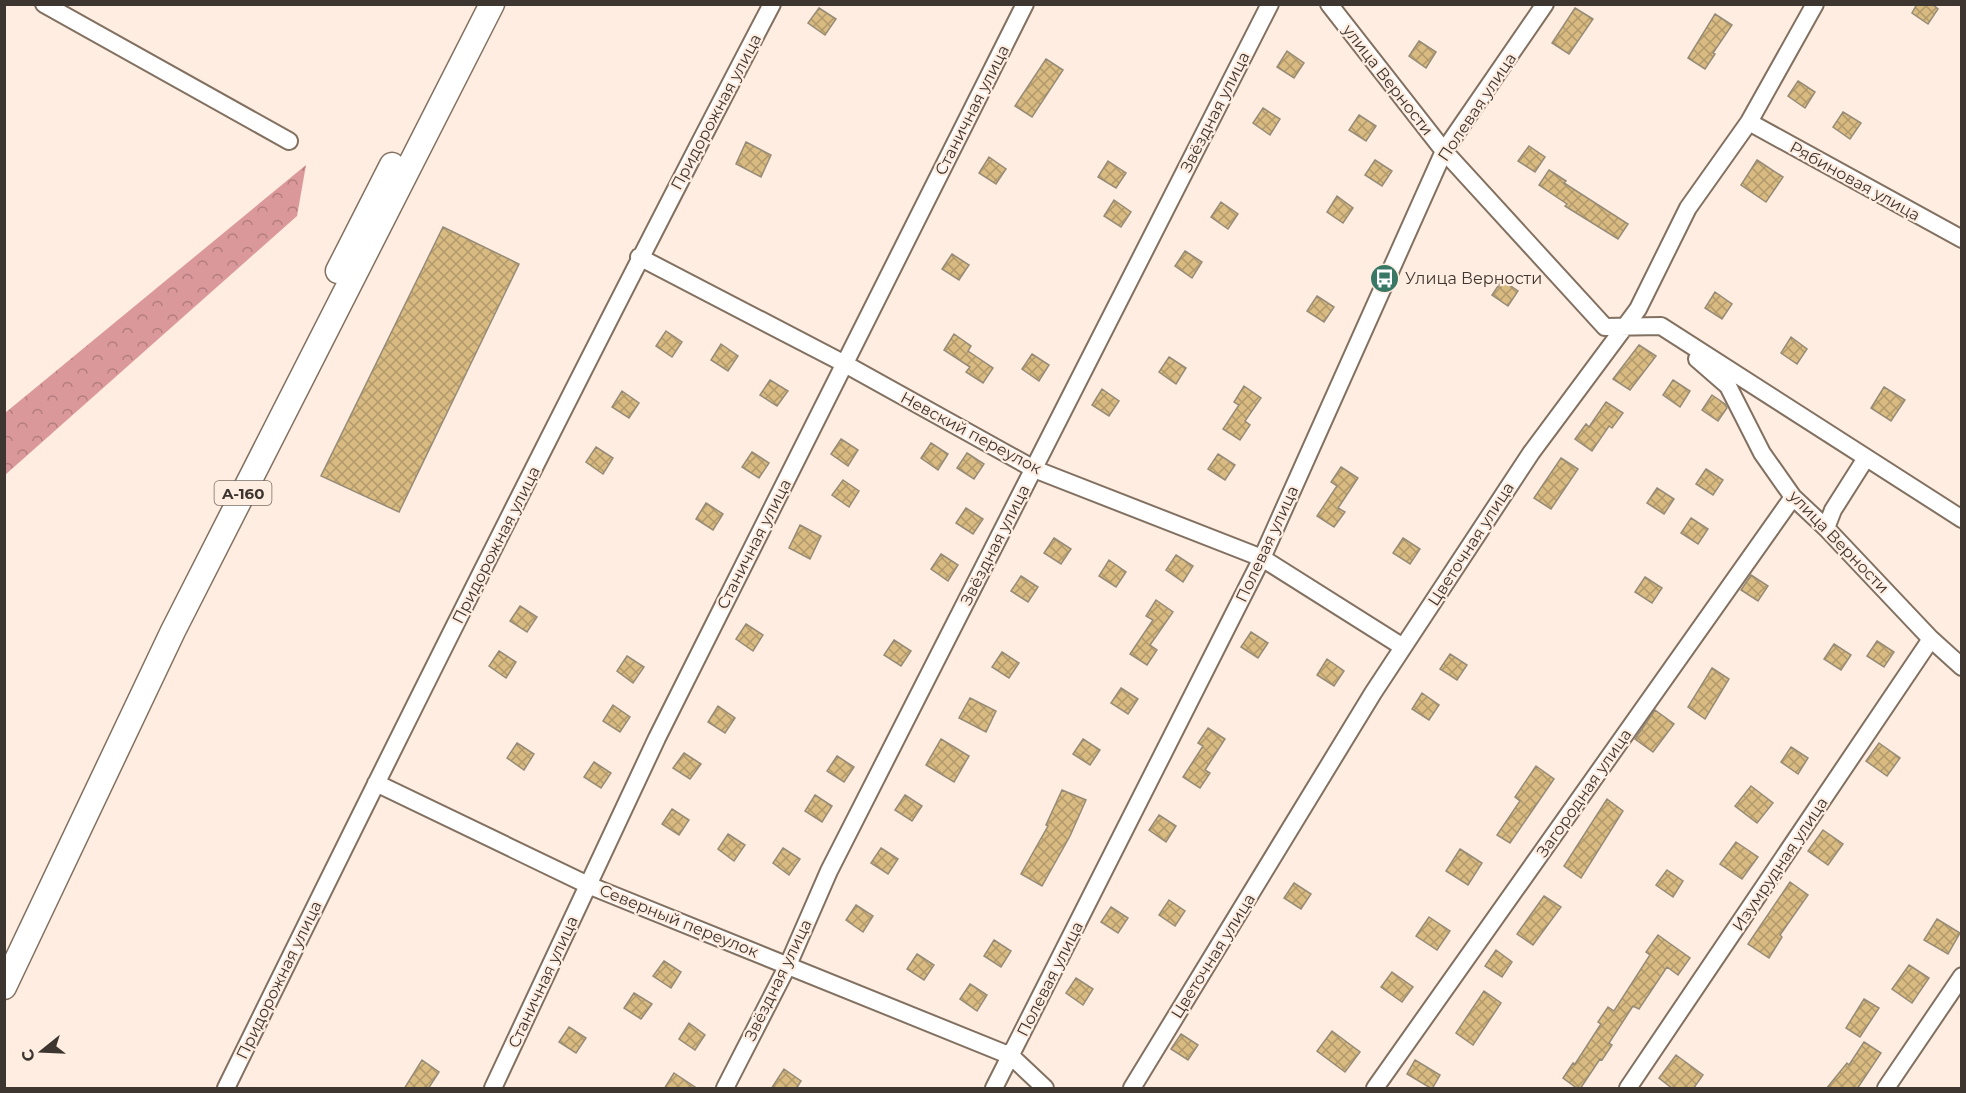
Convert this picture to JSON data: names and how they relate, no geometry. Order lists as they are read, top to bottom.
{
  "streets": {
    "highway": ["А-160"],
    "street": [
      "улица Верности",
      "Полевая улица",
      "Станичная улица",
      "Придорожная улица",
      "Звёздная улица",
      "Рябиновая улица",
      "Невский переулок",
      "Цветочная улица",
      "Загородная улица",
      "Изумрудная улица",
      "Северный переулок"
    ]
  },
  "crossings": [
    ["улица Верности", "Полевая улица"],
    ["улица Верности", "Цветочная улица"],
    ["улица Верности", "Загородная улица"],
    ["улица Верности", "Изумрудная улица"],
    ["Полевая улица", "Невский переулок"],
    ["Полевая улица", "Северный переулок"],
    ["Станичная улица", "Невский переулок"],
    ["Станичная улица", "Северный переулок"],
    ["Придорожная улица", "Невский переулок"],
    ["Придорожная улица", "Северный переулок"],
    ["Звёздная улица", "Невский переулок"],
    ["Звёздная улица", "Северный переулок"],
    ["Рябиновая улица", "Цветочная улица"],
    ["Невский переулок", "Цветочная улица"]
  ],
  "places": {
    "bus stop": ["Улица Верности"]
  },
  "north": "left"
}
